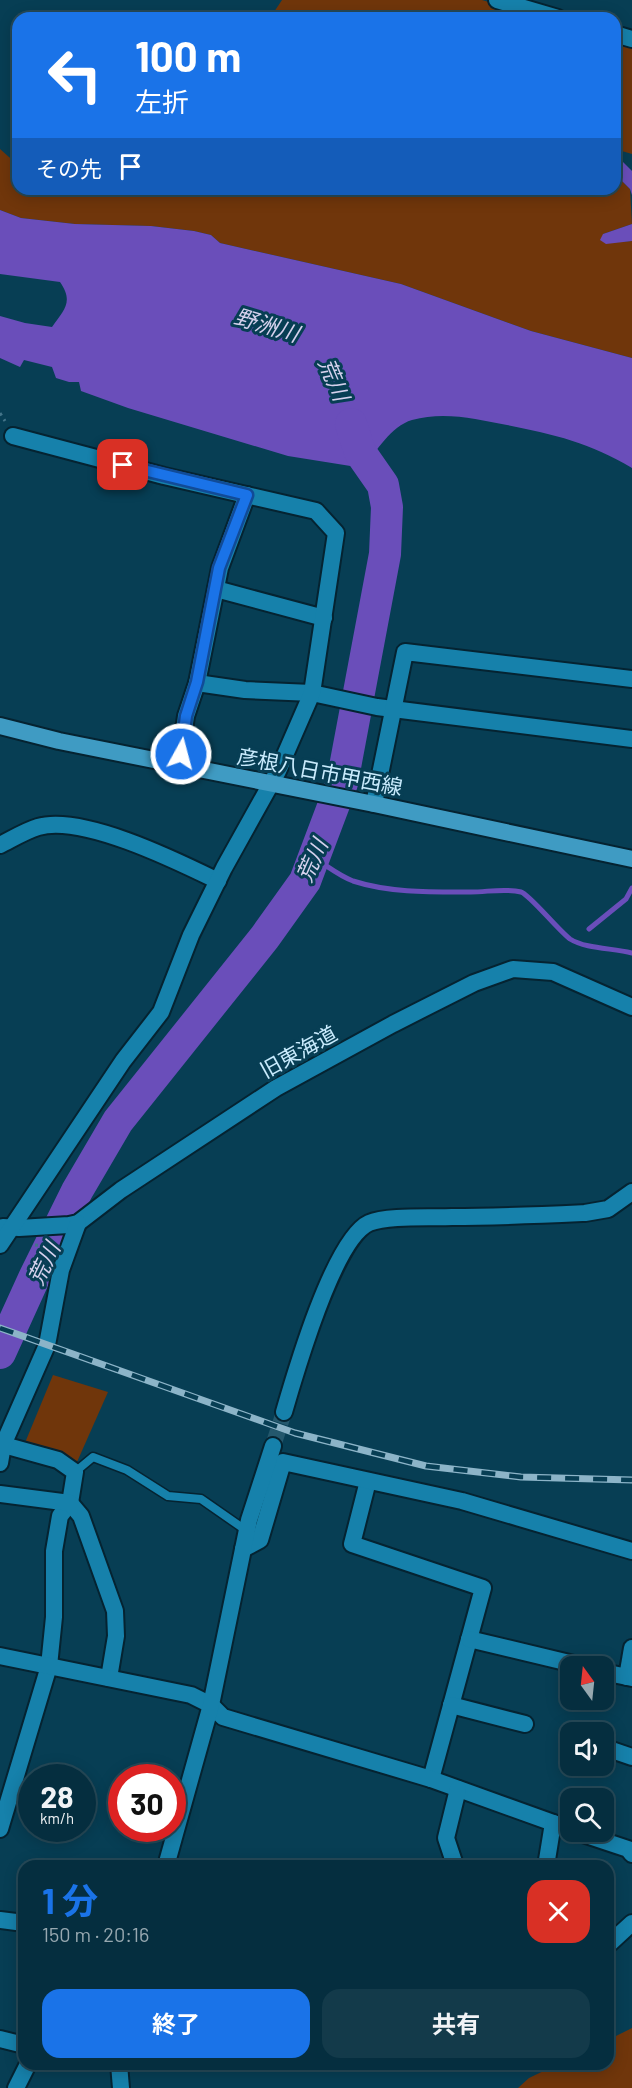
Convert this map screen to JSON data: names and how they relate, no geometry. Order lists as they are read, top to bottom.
{
  "streets": {
    "main road": ["彦根八日市甲西線"],
    "street": ["旧東海道"]
  },
  "water": ["野洲川", "荒川"],
  "north": "top",
  "page": {
    "turn": ["100 m", "左折"],
    "then": "その先",
    "speed": "28 km/h",
    "limit": "30",
    "heading": ["1 分", "150 m · 20:16"],
    "buttons": ["終了", "共有"]
  }
}
